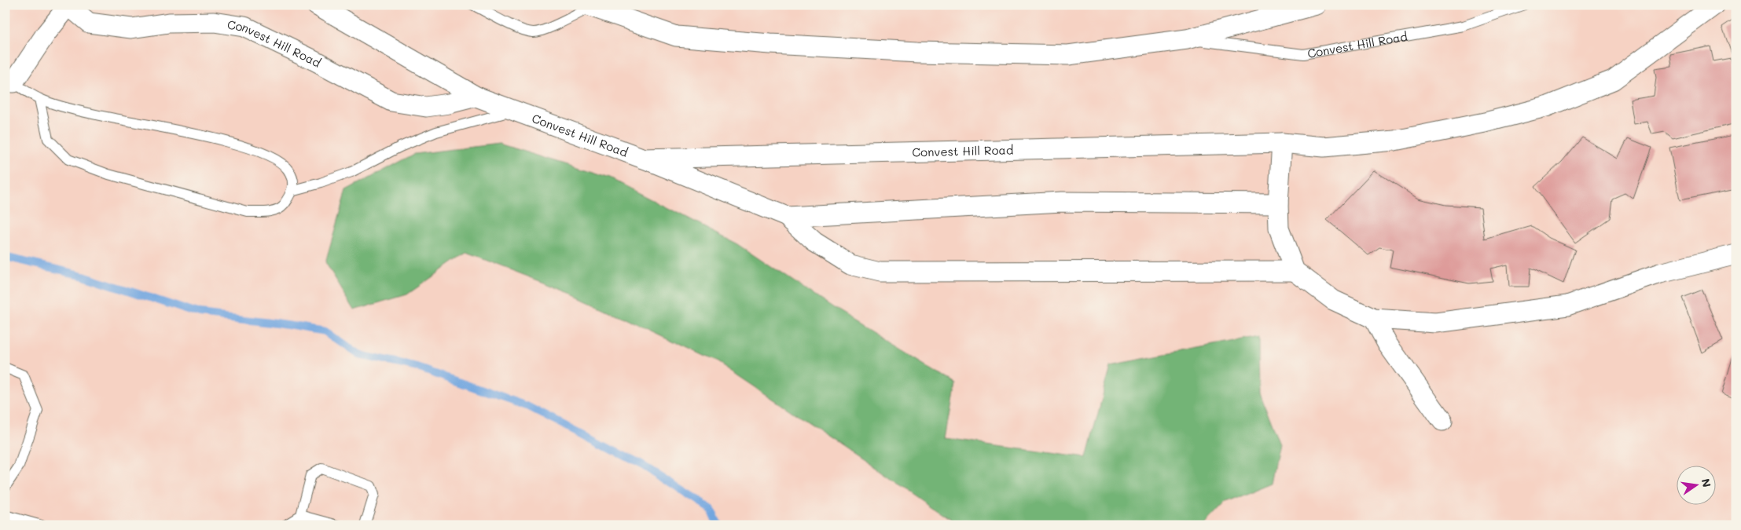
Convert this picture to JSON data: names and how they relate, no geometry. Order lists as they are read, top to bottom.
{
  "streets": {
    "street": ["Convest Hill Road"]
  },
  "north": "right"
}
